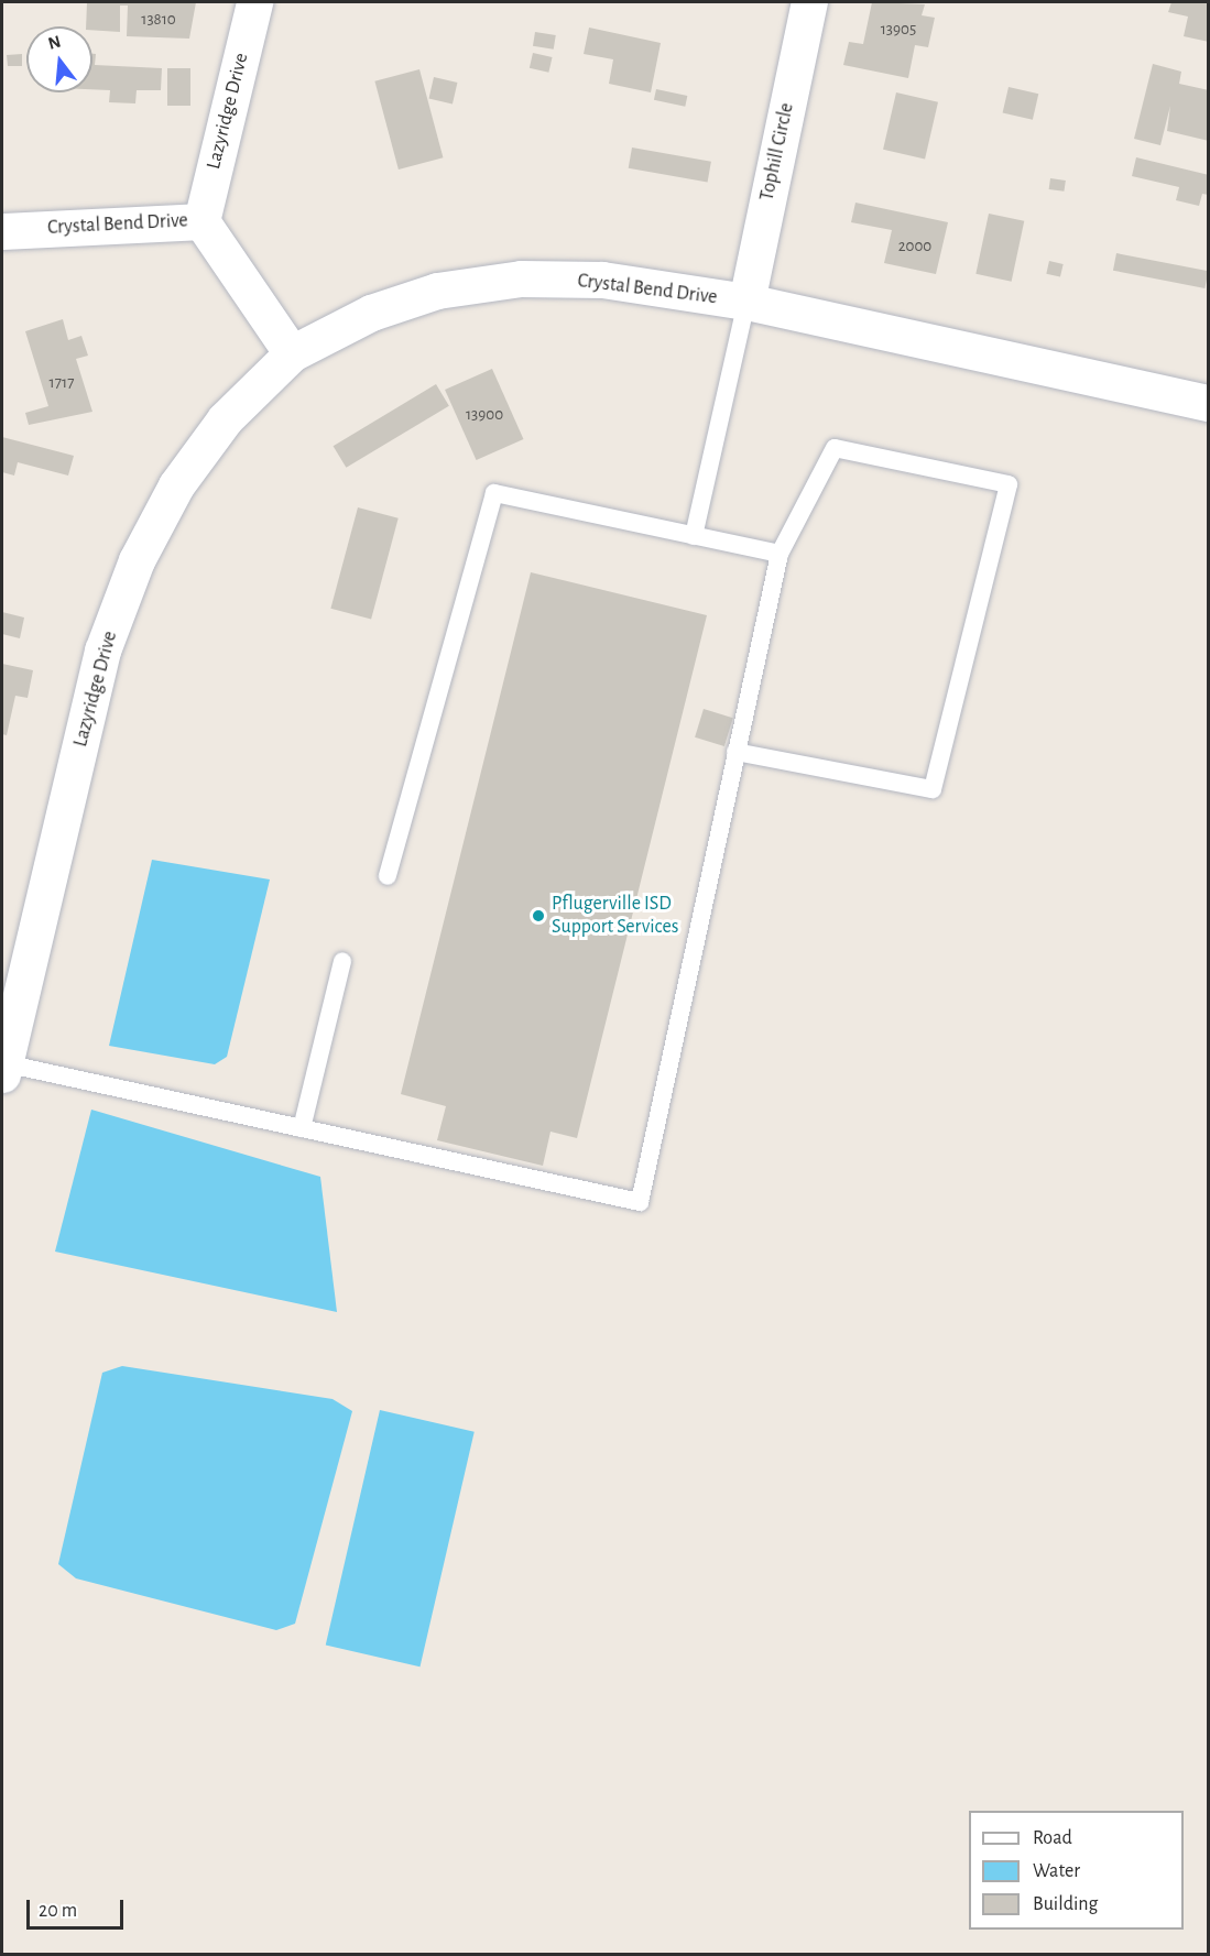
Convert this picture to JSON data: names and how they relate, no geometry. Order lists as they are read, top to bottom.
{
  "streets": {
    "street": ["Lazyridge Drive", "Tophill Circle", "Crystal Bend Drive"]
  },
  "crossings": [
    ["Lazyridge Drive", "Crystal Bend Drive"],
    ["Tophill Circle", "Crystal Bend Drive"]
  ],
  "places": ["Pflugerville ISD Support Services"],
  "house_numbers": [
    "13810",
    "13905",
    "2000",
    "1717",
    "13900"
  ],
  "legend": ["Road", "Water", "Building"],
  "scale_bar": "20 m",
  "north": "top"
}
